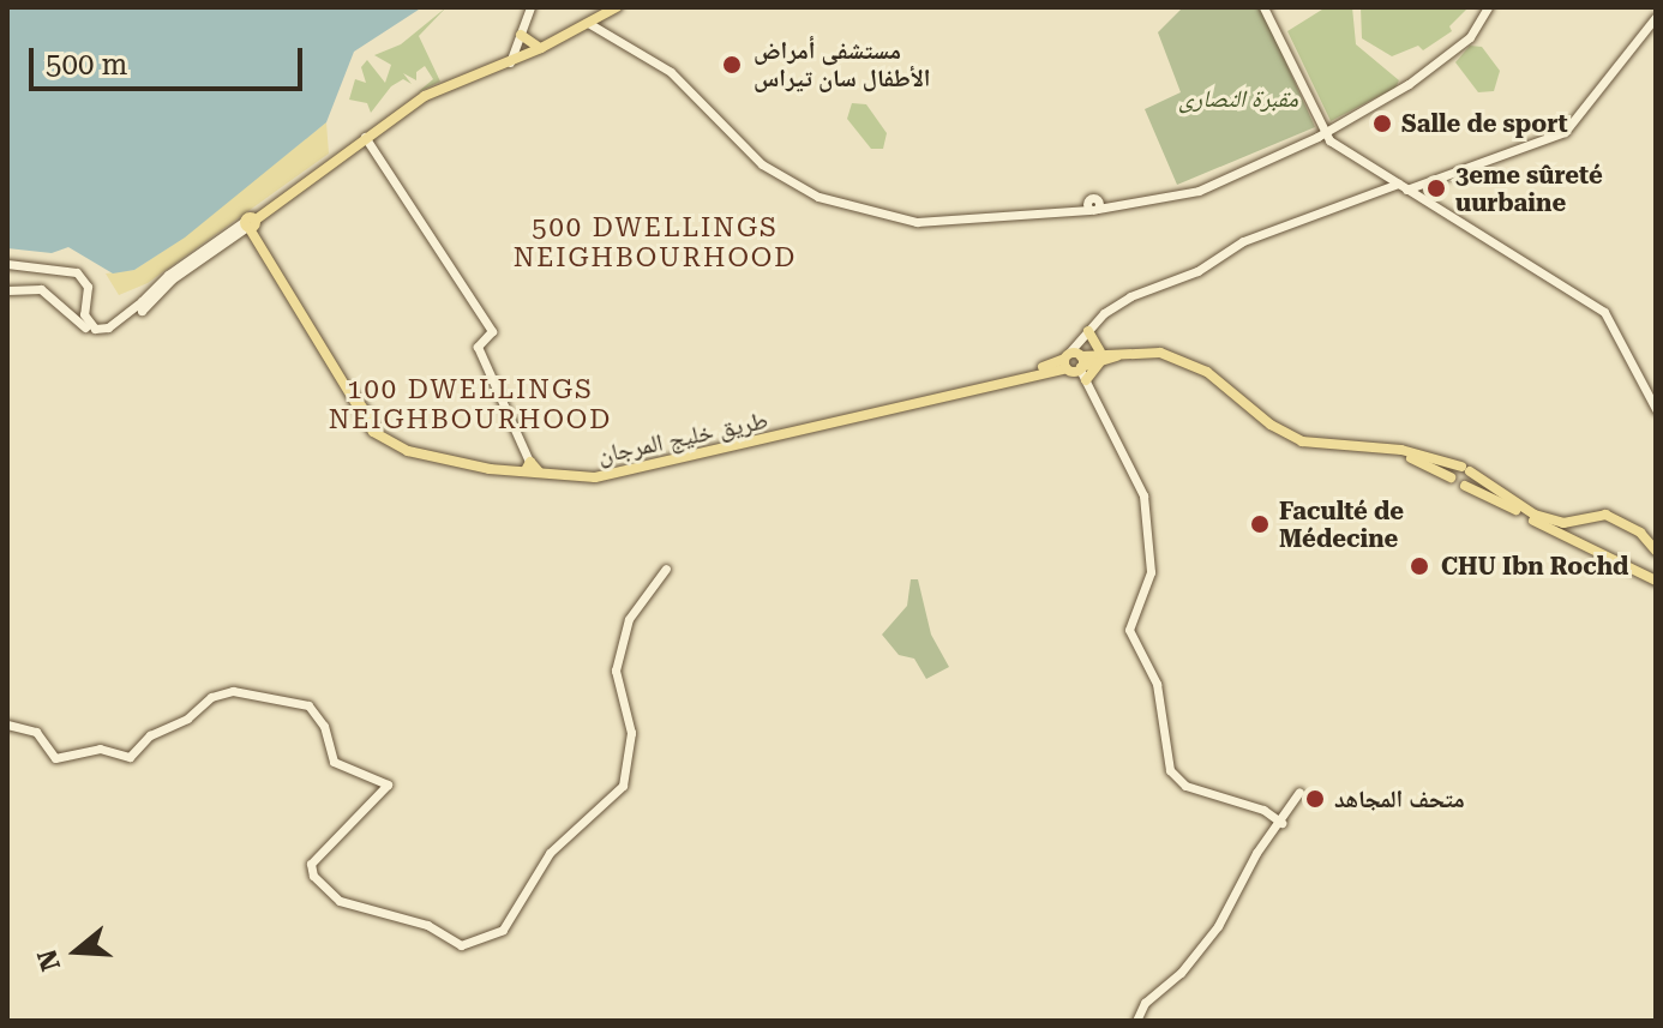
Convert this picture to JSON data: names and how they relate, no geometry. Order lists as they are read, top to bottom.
{
  "streets": {
    "main road": ["طريق خليج المرجان"]
  },
  "districts": ["500 DWELLINGS NEIGHBOURHOOD", "100 DWELLINGS NEIGHBOURHOOD"],
  "parks": ["مقبرة النصارى"],
  "places": [
    "مستشفى أمراض الأطفال سان تيراس",
    "Salle de sport",
    "3eme sûreté uurbaine",
    "Faculté de Médecine",
    "CHU Ibn Rochd",
    "متحف المجاهد"
  ],
  "scale_bar": "500 m",
  "north": "left"
}
